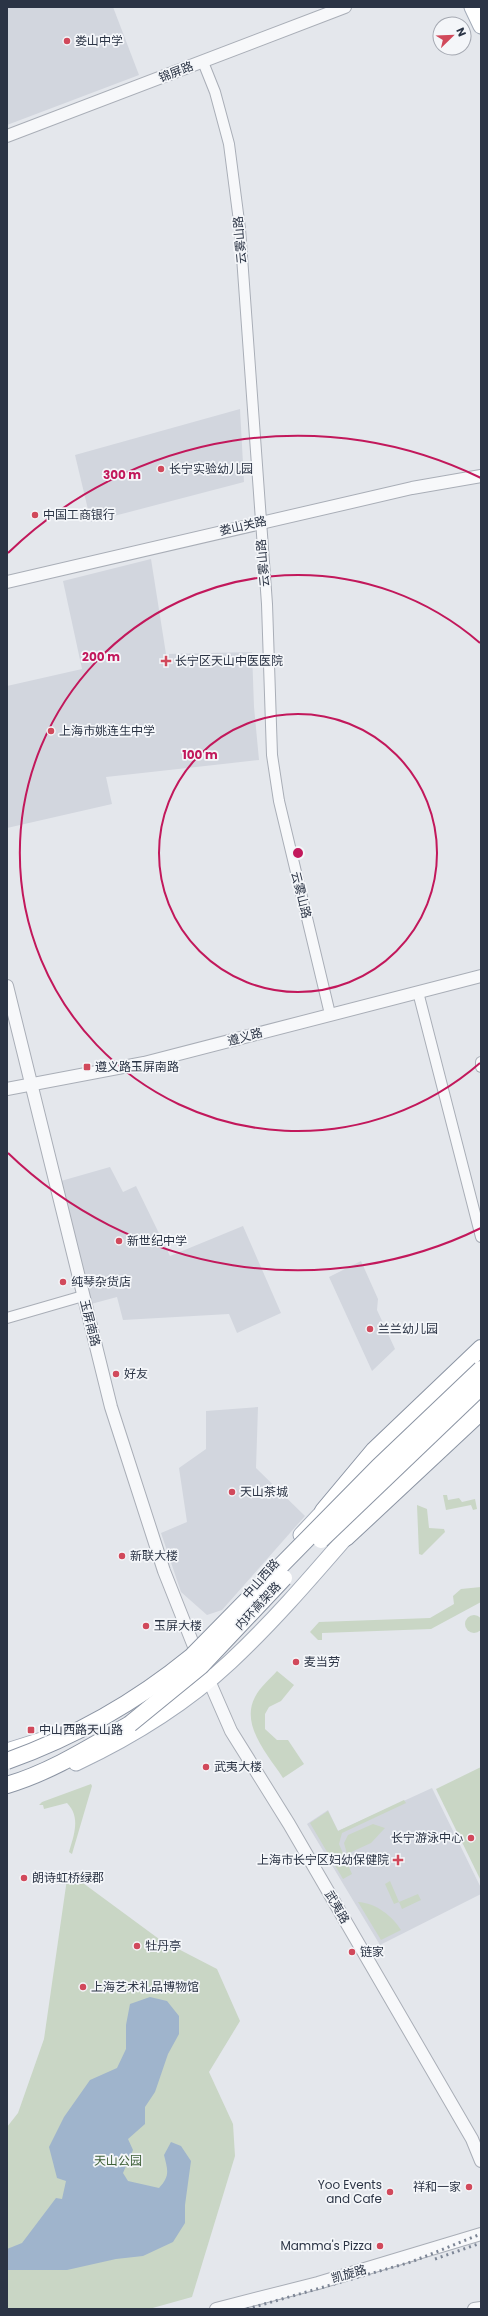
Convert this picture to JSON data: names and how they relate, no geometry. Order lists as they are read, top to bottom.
{
  "streets": {
    "highway": ["内环高架路"],
    "main road": ["中山西路"],
    "street": [
      "锦屏路",
      "云雾山路",
      "娄山关路",
      "遵义路",
      "玉屏南路",
      "武夷路",
      "凯旋路"
    ]
  },
  "crossings": [
    ["锦屏路", "云雾山路"],
    ["云雾山路", "娄山关路"],
    ["云雾山路", "遵义路"],
    ["遵义路", "玉屏南路"],
    ["玉屏南路", "中山西路"],
    ["玉屏南路", "武夷路"],
    ["中山西路", "武夷路"]
  ],
  "parks": ["天山公园"],
  "places": {
    "other": [
      "娄山中学",
      "长宁实验幼儿园",
      "中国工商银行",
      "上海市姚连生中学",
      "新世纪中学",
      "纯琴杂货店",
      "兰兰幼儿园",
      "好友",
      "天山茶城",
      "新联大楼",
      "玉屏大楼",
      "麦当劳",
      "武夷大楼",
      "长宁游泳中心",
      "朗诗虹桥绿郡",
      "牡丹亭",
      "链家",
      "上海艺术礼品博物馆",
      "祥和一家",
      "Yoo Events and Cafe",
      "Mamma's Pizza"
    ],
    "health": ["长宁区天山中医医院", "上海市长宁区妇幼保健院"],
    "transit": ["遵义路玉屏南路", "中山西路天山路"]
  },
  "north": "top right",
  "rings": ["300 m", "200 m", "100 m"]
}
